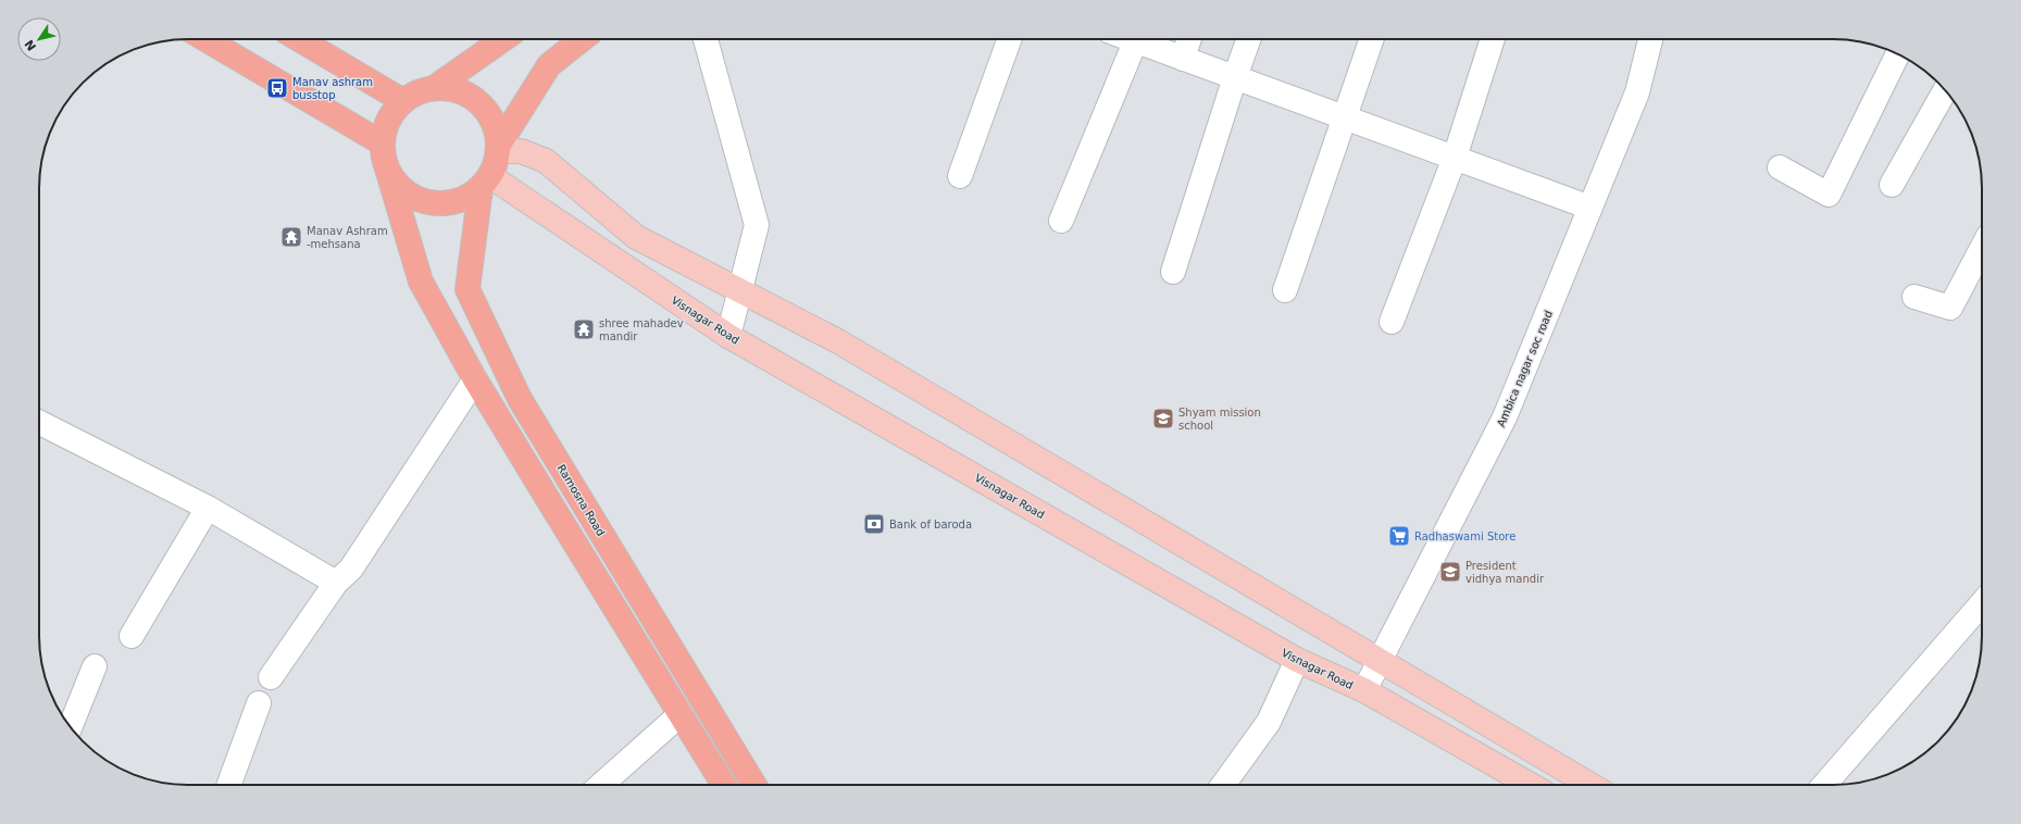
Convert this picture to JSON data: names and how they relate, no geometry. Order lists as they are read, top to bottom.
{
  "streets": {
    "highway": ["Ramosna Road"],
    "main road": ["Visnagar Road"],
    "street": ["Ambica nagar soc road"]
  },
  "crossings": [
    ["Visnagar Road", "Ambica nagar soc road"],
    ["Visnagar Road", "Ramosna Road"]
  ],
  "places": {
    "bus stop": ["Manav ashram busstop"],
    "temple": ["Manav Ashram -mehsana", "shree mahadev mandir"],
    "school or university": ["Shyam mission school", "President vidhya mandir"],
    "bank": ["Bank of baroda"],
    "supermarket": ["Radhaswami Store"]
  },
  "north": "bottom left"
}
